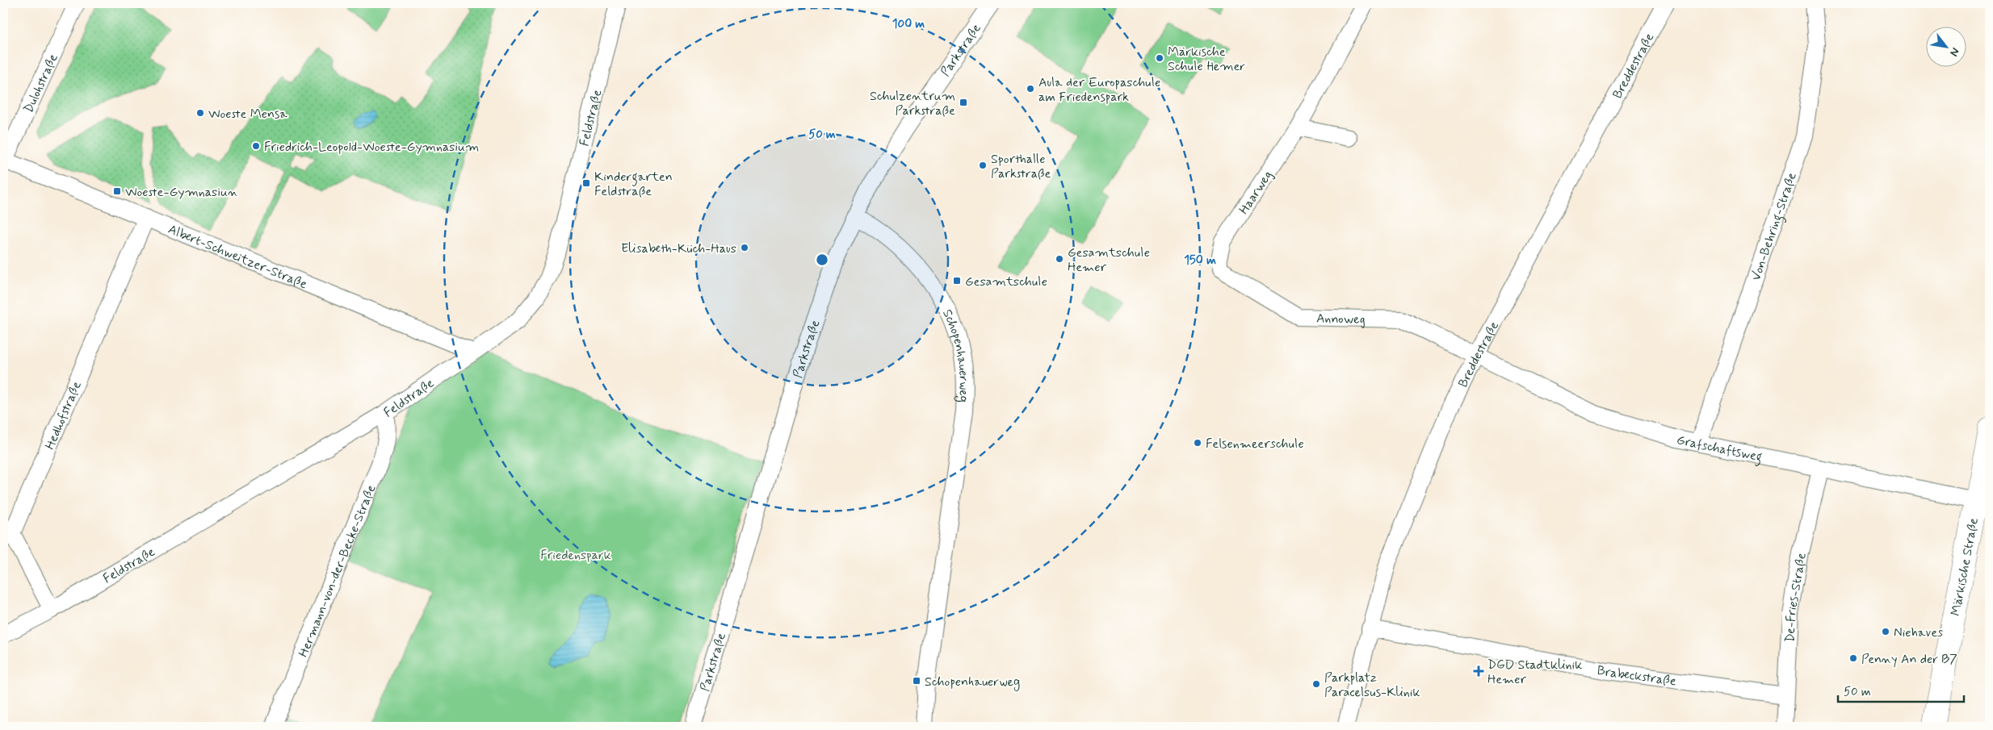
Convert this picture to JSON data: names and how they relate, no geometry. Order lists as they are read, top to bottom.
{
  "streets": {
    "main road": ["Märkische Straße"],
    "street": [
      "Parkstraße",
      "Breddestraße",
      "Dulohstraße",
      "Feldstraße",
      "Haarweg",
      "Von-Behring-Straße",
      "Albert-Schweitzer-Straße",
      "Annoweg",
      "Schopenhauerweg",
      "Hedhofstraße",
      "Grafschaftsweg",
      "Hermann-von-der-Becke-Straße",
      "De-Fries-Straße",
      "Brabeckstraße"
    ]
  },
  "crossings": [
    ["Parkstraße", "Schopenhauerweg"],
    ["Breddestraße", "Annoweg"],
    ["Breddestraße", "Grafschaftsweg"],
    ["Breddestraße", "Brabeckstraße"],
    ["Dulohstraße", "Albert-Schweitzer-Straße"],
    ["Feldstraße", "Albert-Schweitzer-Straße"],
    ["Feldstraße", "Hedhofstraße"],
    ["Feldstraße", "Hermann-von-der-Becke-Straße"],
    ["Haarweg", "Annoweg"],
    ["Von-Behring-Straße", "Grafschaftsweg"],
    ["Albert-Schweitzer-Straße", "Hedhofstraße"],
    ["Annoweg", "Grafschaftsweg"],
    ["Grafschaftsweg", "Märkische Straße"],
    ["Grafschaftsweg", "De-Fries-Straße"],
    ["De-Fries-Straße", "Brabeckstraße"]
  ],
  "parks": ["Friedenspark"],
  "places": {
    "other": [
      "Märkische Schule Hemer",
      "Aula der Europaschule am Friedenspark",
      "Woeste Mensa",
      "Friedrich-Leopold-Woeste-Gymnasium",
      "Sporthalle Parkstraße",
      "Elisabeth-Küch-Haus",
      "Gesamtschule Hemer",
      "Felsenmeerschule",
      "Niehaves",
      "Penny An der B7",
      "Parkplatz Paracelsus-Klinik"
    ],
    "transit": [
      "Schulzentrum Parkstraße",
      "Kindergarten Feldstraße",
      "Woeste-Gymnasiun",
      "Gesamtschule",
      "Schopenhauerweg"
    ],
    "health": ["DGD Stadtklinik Hemer"]
  },
  "scale_bar": "50 m",
  "north": "bottom right",
  "rings": ["100 m", "50 m", "150 m"]
}
